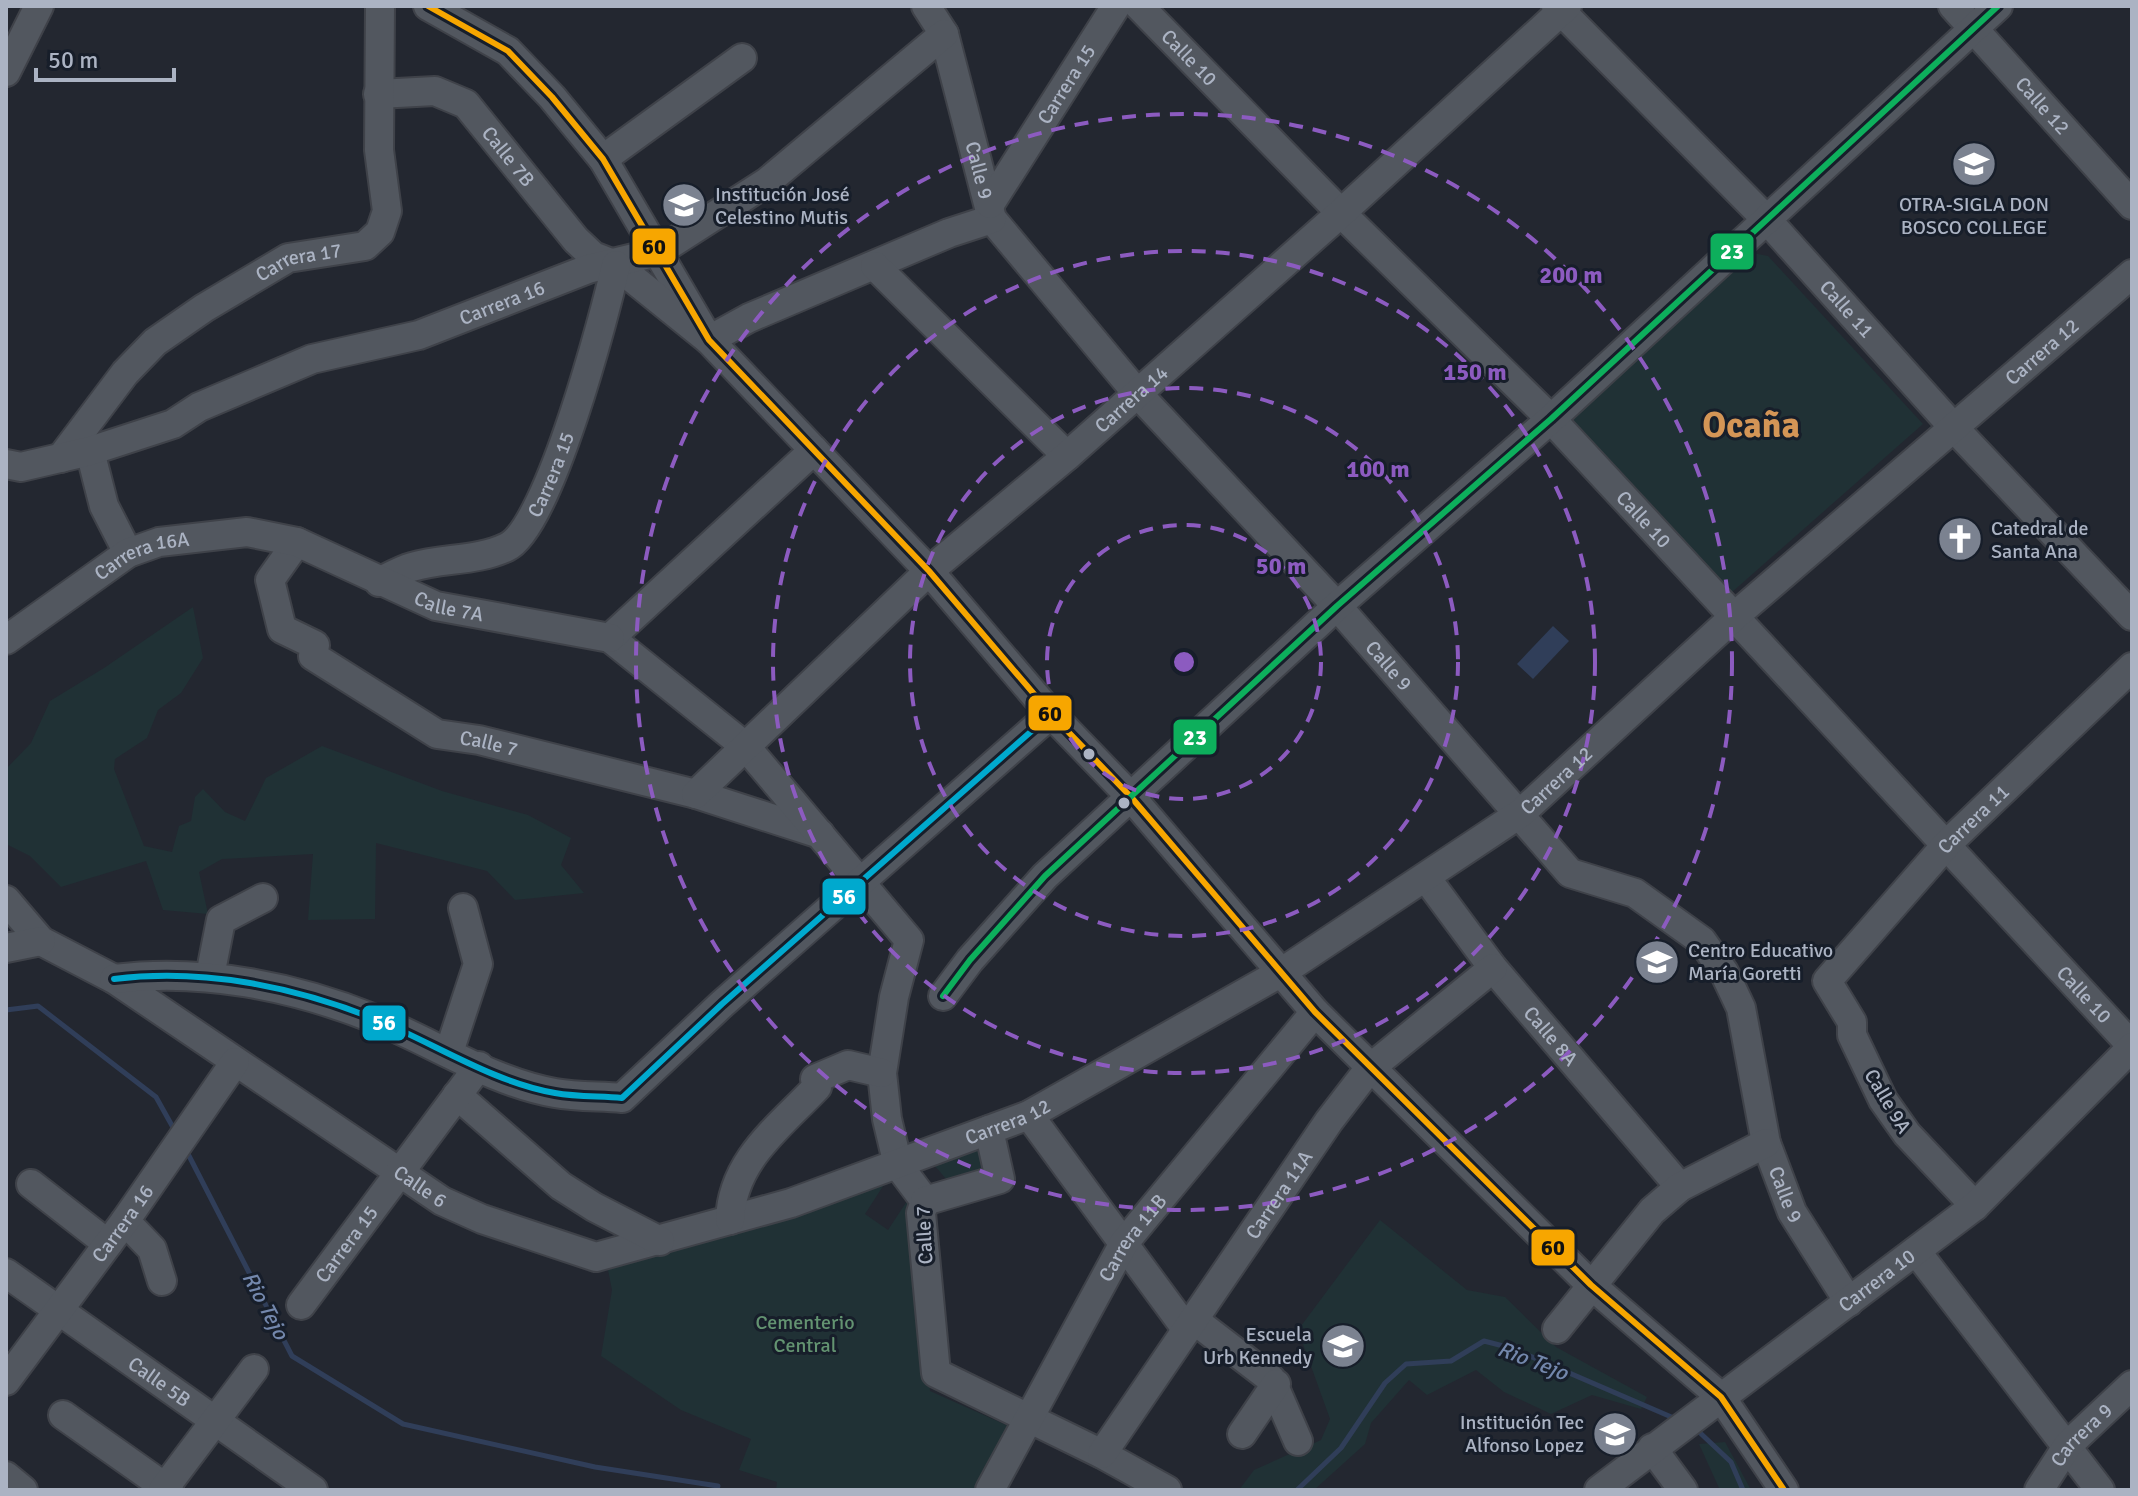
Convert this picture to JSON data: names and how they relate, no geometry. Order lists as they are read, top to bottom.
{
  "streets": {
    "street": [
      "Calle 10",
      "Carrera 15",
      "Calle 12",
      "Calle 7B",
      "Calle 9",
      "Carrera 17",
      "Carrera 16",
      "Calle 11",
      "Carrera 12",
      "Carrera 14",
      "Carrera 16A",
      "Calle 7A",
      "Calle 7",
      "Carrera 11",
      "Calle 8A",
      "Calle 9A",
      "Calle 6",
      "Carrera 11A",
      "Carrera 11B",
      "Carrera 10",
      "Calle 5B",
      "Carrera 9"
    ]
  },
  "crossings": [
    ["Calle 10", "Carrera 12"],
    ["Calle 10", "Carrera 14"],
    ["Calle 10", "Carrera 11"],
    ["Calle 10", "Carrera 10"],
    ["Carrera 15", "Calle 7B"],
    ["Carrera 15", "Calle 9"],
    ["Carrera 15", "Carrera 16"],
    ["Carrera 15", "Calle 7A"],
    ["Carrera 15", "Calle 6"],
    ["Calle 7B", "Carrera 17"],
    ["Calle 7B", "Carrera 16"],
    ["Calle 9", "Carrera 16"],
    ["Calle 9", "Carrera 12"],
    ["Calle 9", "Carrera 14"],
    ["Calle 9", "Carrera 10"],
    ["Carrera 17", "Carrera 16"],
    ["Carrera 16", "Calle 6"],
    ["Carrera 16", "Calle 5B"],
    ["Calle 11", "Carrera 12"],
    ["Calle 11", "Carrera 14"],
    ["Carrera 12", "Calle 7"],
    ["Carrera 12", "Calle 8A"],
    ["Carrera 12", "Calle 6"],
    ["Carrera 14", "Calle 7"],
    ["Carrera 16A", "Calle 7A"],
    ["Carrera 16A", "Calle 7"],
    ["Calle 7A", "Calle 7"],
    ["Calle 7", "Calle 6"],
    ["Calle 7", "Carrera 11A"],
    ["Calle 7", "Carrera 11B"],
    ["Carrera 11", "Calle 9A"],
    ["Calle 8A", "Carrera 11A"],
    ["Calle 9A", "Carrera 10"]
  ],
  "districts": ["Ocaña"],
  "water": ["Rio Tejo"],
  "parks": ["Cementerio Central"],
  "places": {
    "school or university": [
      "OTRA-SIGLA DON BOSCO COLLEGE",
      "Institución José Celestino Mutis",
      "Centro Educativo María Goretti",
      "Escuela Urb Kennedy",
      "Institución Tec Alfonso Lopez"
    ],
    "church": ["Catedral de Santa Ana"]
  },
  "lines": ["transit line 60", "transit line 23", "transit line 56"],
  "scale_bar": "50 m",
  "rings": [
    "200 m",
    "150 m",
    "100 m",
    "50 m"
  ]
}
